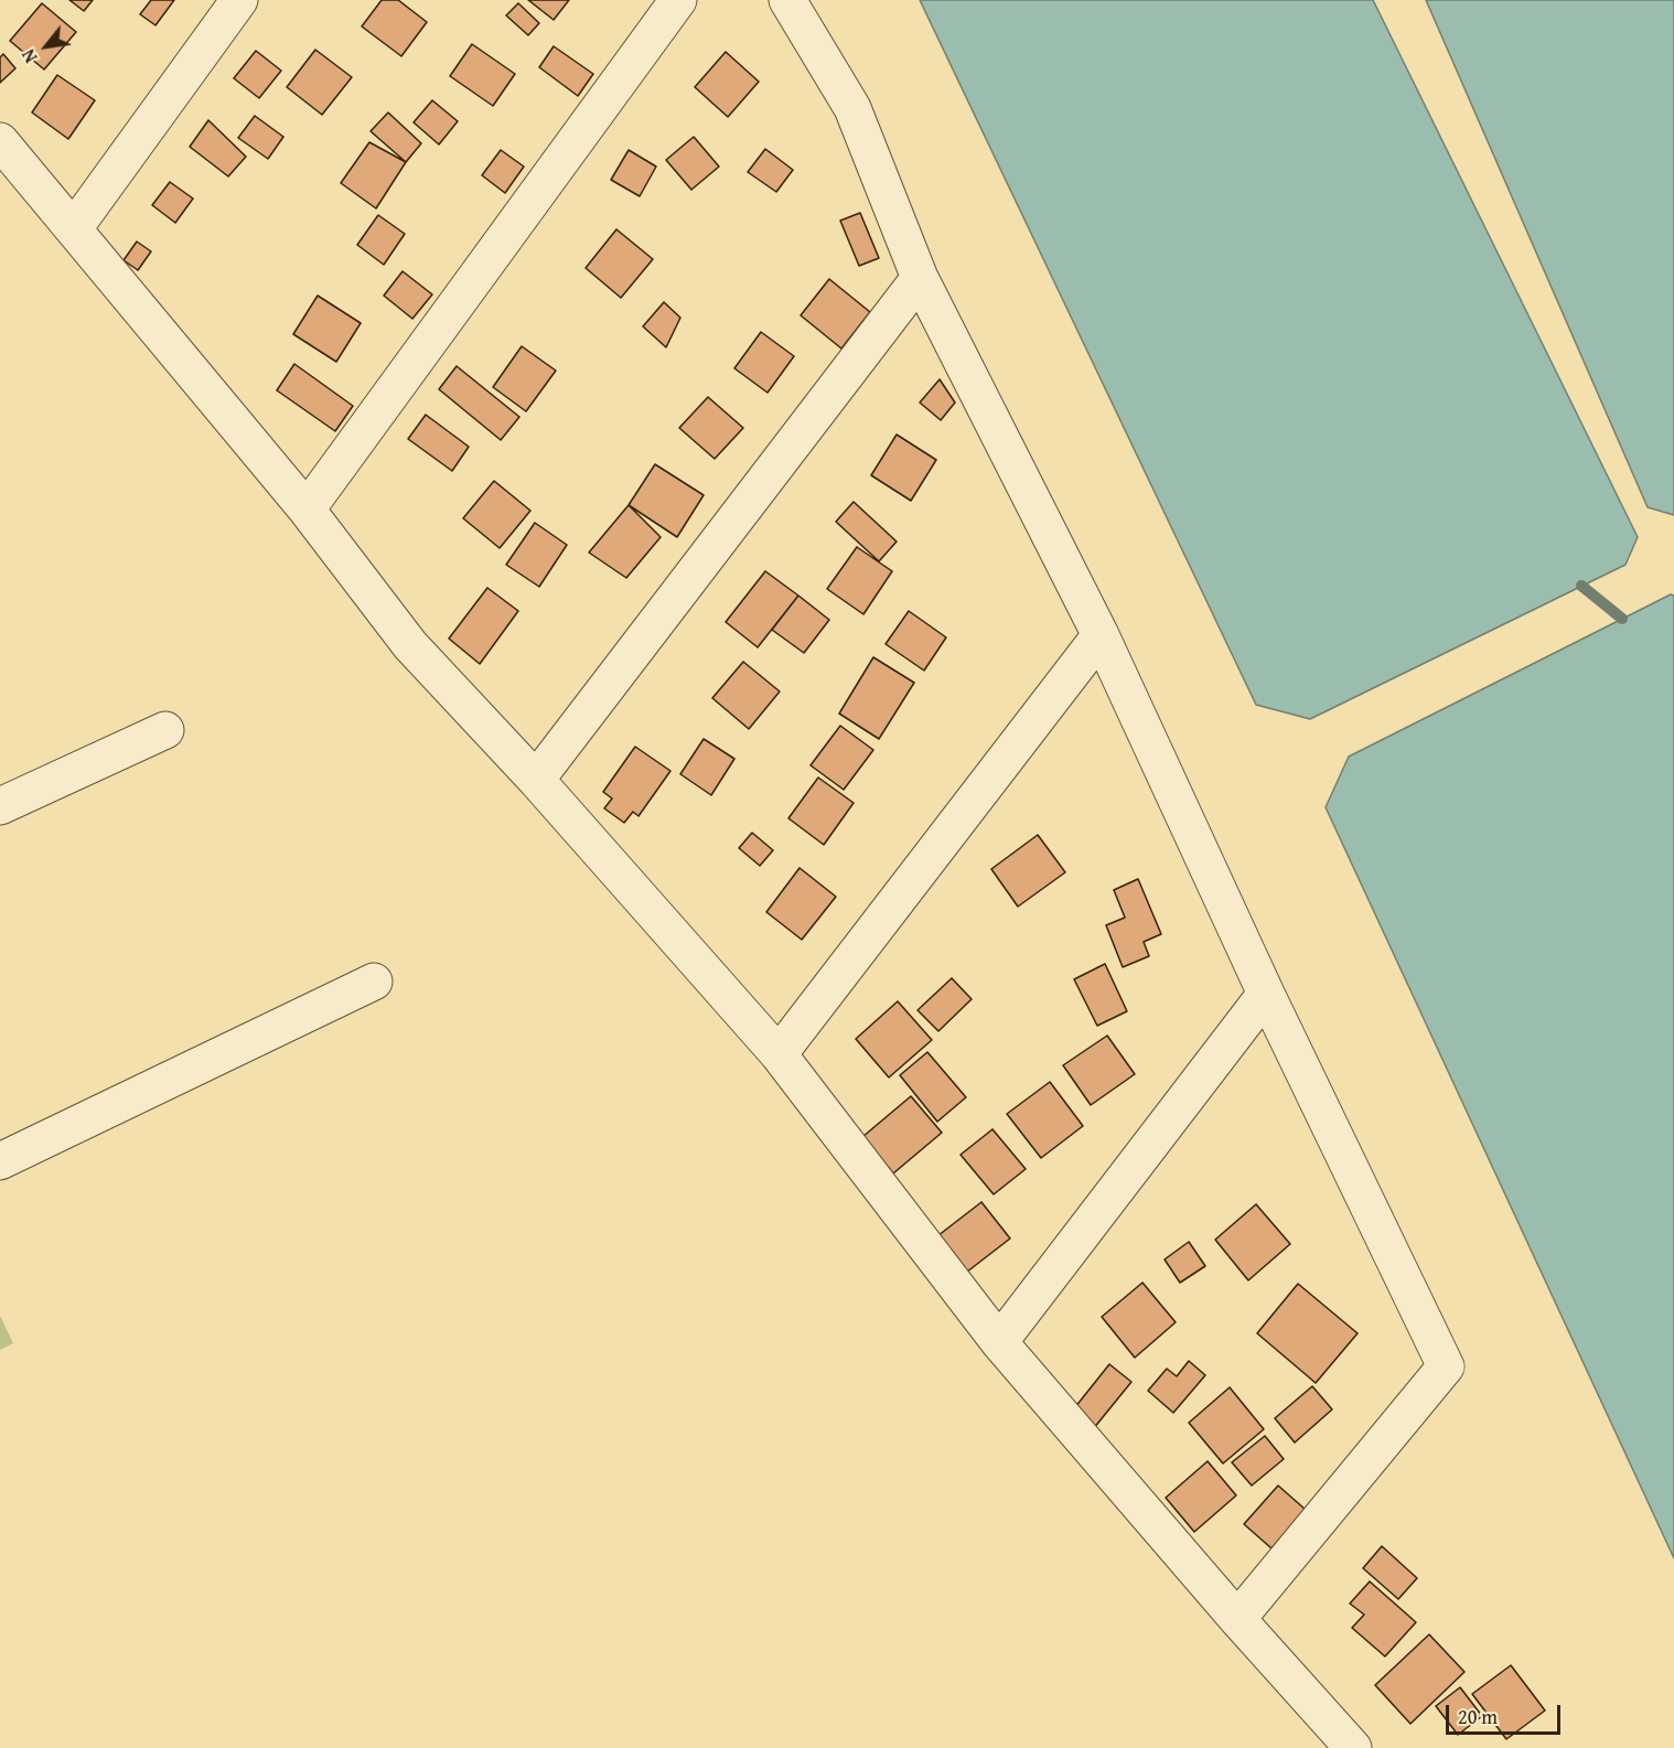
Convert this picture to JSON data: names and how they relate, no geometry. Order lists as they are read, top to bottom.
{
  "scale_bar": "20 m",
  "north": "bottom left"
}
